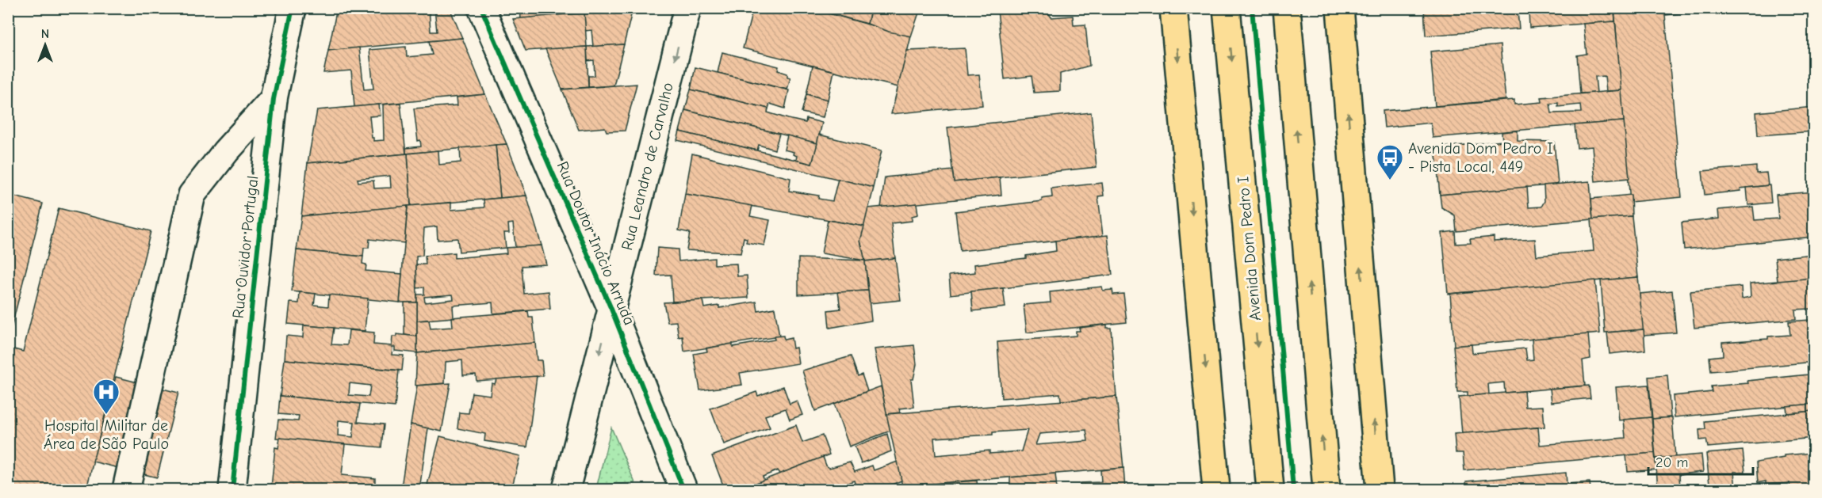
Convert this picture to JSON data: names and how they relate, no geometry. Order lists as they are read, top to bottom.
{
  "streets": {
    "main road": ["Avenida Dom Pedro I"],
    "street": ["Rua Leandro de Carvalho", "Rua Doutor Inácio Arruda", "Rua Ouvidor Portugal"]
  },
  "crossings": [
    ["Rua Leandro de Carvalho", "Rua Doutor Inácio Arruda"]
  ],
  "one_way": ["Rua Leandro de Carvalho"],
  "places": {
    "bus stop": ["Avenida Dom Pedro I - Pista Local, 449"],
    "hospital": ["Hospital Militar de Área de São Paulo"]
  },
  "scale_bar": "20 m",
  "north": "top"
}
